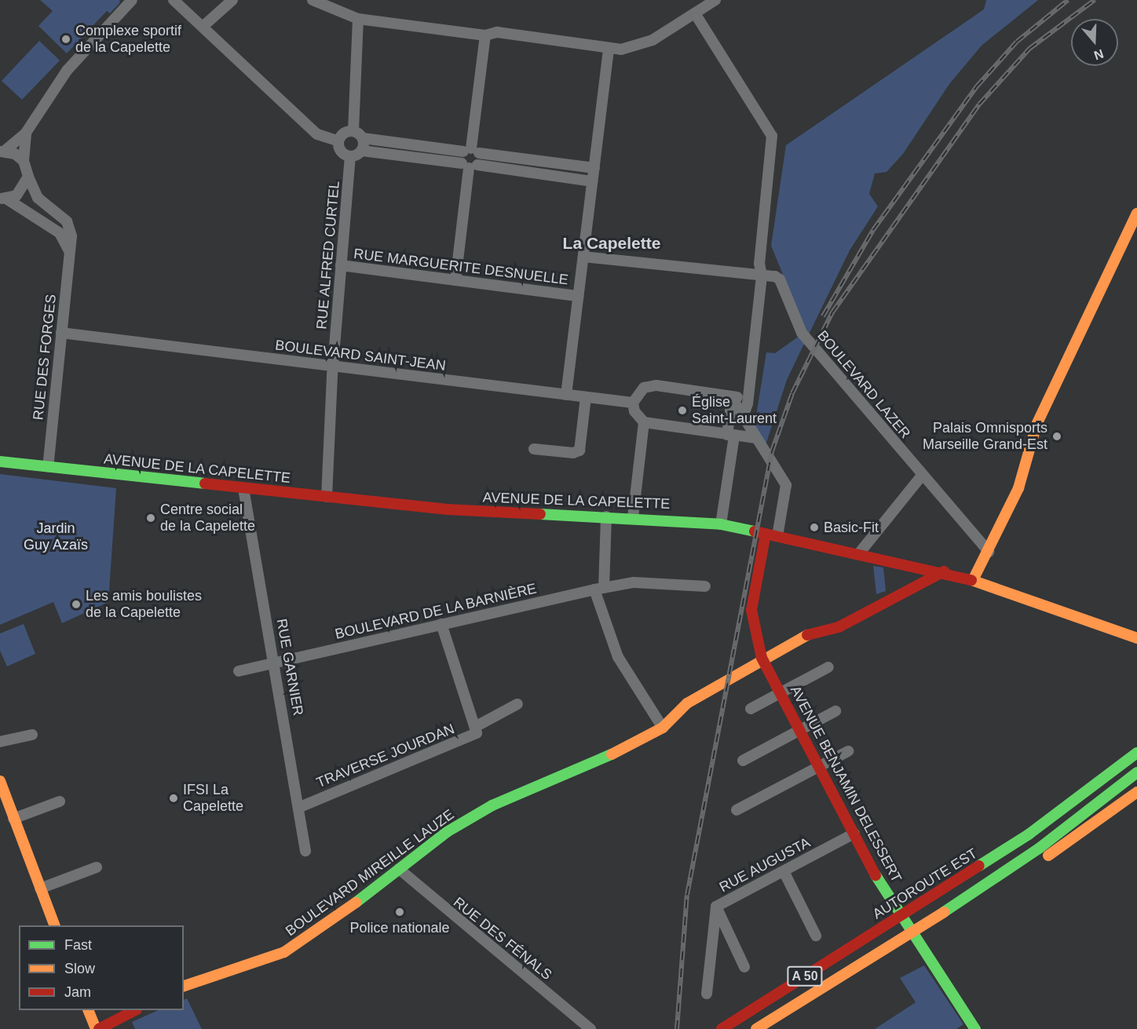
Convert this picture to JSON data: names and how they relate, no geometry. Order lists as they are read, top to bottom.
{
  "streets": {
    "main road": [
      "AVENUE DE LA CAPELETTE",
      "AVENUE BENJAMIN DELESSERT",
      "BOULEVARD MIREILLE LAUZE",
      "AUTOROUTE EST",
      "A 50"
    ],
    "street": [
      "RUE ALFRED CURTEL",
      "RUE MARGUERITE DESNUELLE",
      "BOULEVARD SAINT-JEAN",
      "RUE DES FORGES",
      "BOULEVARD LAZER",
      "BOULEVARD DE LA BARNIÈRE",
      "RUE GARNIER",
      "TRAVERSE JOURDAN",
      "RUE AUGUSTA",
      "RUE DES FÉNALS"
    ]
  },
  "crossings": [
    ["RUE ALFRED CURTEL", "RUE MARGUERITE DESNUELLE"],
    ["RUE ALFRED CURTEL", "BOULEVARD SAINT-JEAN"],
    ["RUE ALFRED CURTEL", "AVENUE DE LA CAPELETTE"],
    ["BOULEVARD SAINT-JEAN", "RUE DES FORGES"],
    ["RUE DES FORGES", "AVENUE DE LA CAPELETTE"],
    ["AVENUE DE LA CAPELETTE", "RUE GARNIER"],
    ["AVENUE DE LA CAPELETTE", "AVENUE BENJAMIN DELESSERT"],
    ["AVENUE DE LA CAPELETTE", "BOULEVARD MIREILLE LAUZE"],
    ["BOULEVARD DE LA BARNIÈRE", "RUE GARNIER"],
    ["RUE GARNIER", "TRAVERSE JOURDAN"],
    ["AVENUE BENJAMIN DELESSERT", "RUE AUGUSTA"],
    ["AVENUE BENJAMIN DELESSERT", "BOULEVARD MIREILLE LAUZE"],
    ["BOULEVARD MIREILLE LAUZE", "RUE DES FÉNALS"]
  ],
  "districts": ["La Capelette"],
  "parks": ["Jardin Guy Azaïs"],
  "places": [
    "Complexe sportif de la Capelette",
    "Église Saint-Laurent",
    "Palais Omnisports Marseille Grand-Est",
    "Centre social de la Capelette",
    "Basic-Fit",
    "Les amis boulistes de la Capelette",
    "IFSI La Capelette",
    "Police nationale"
  ],
  "legend": ["Fast", "Slow", "Jam"],
  "north": "bottom"
}
